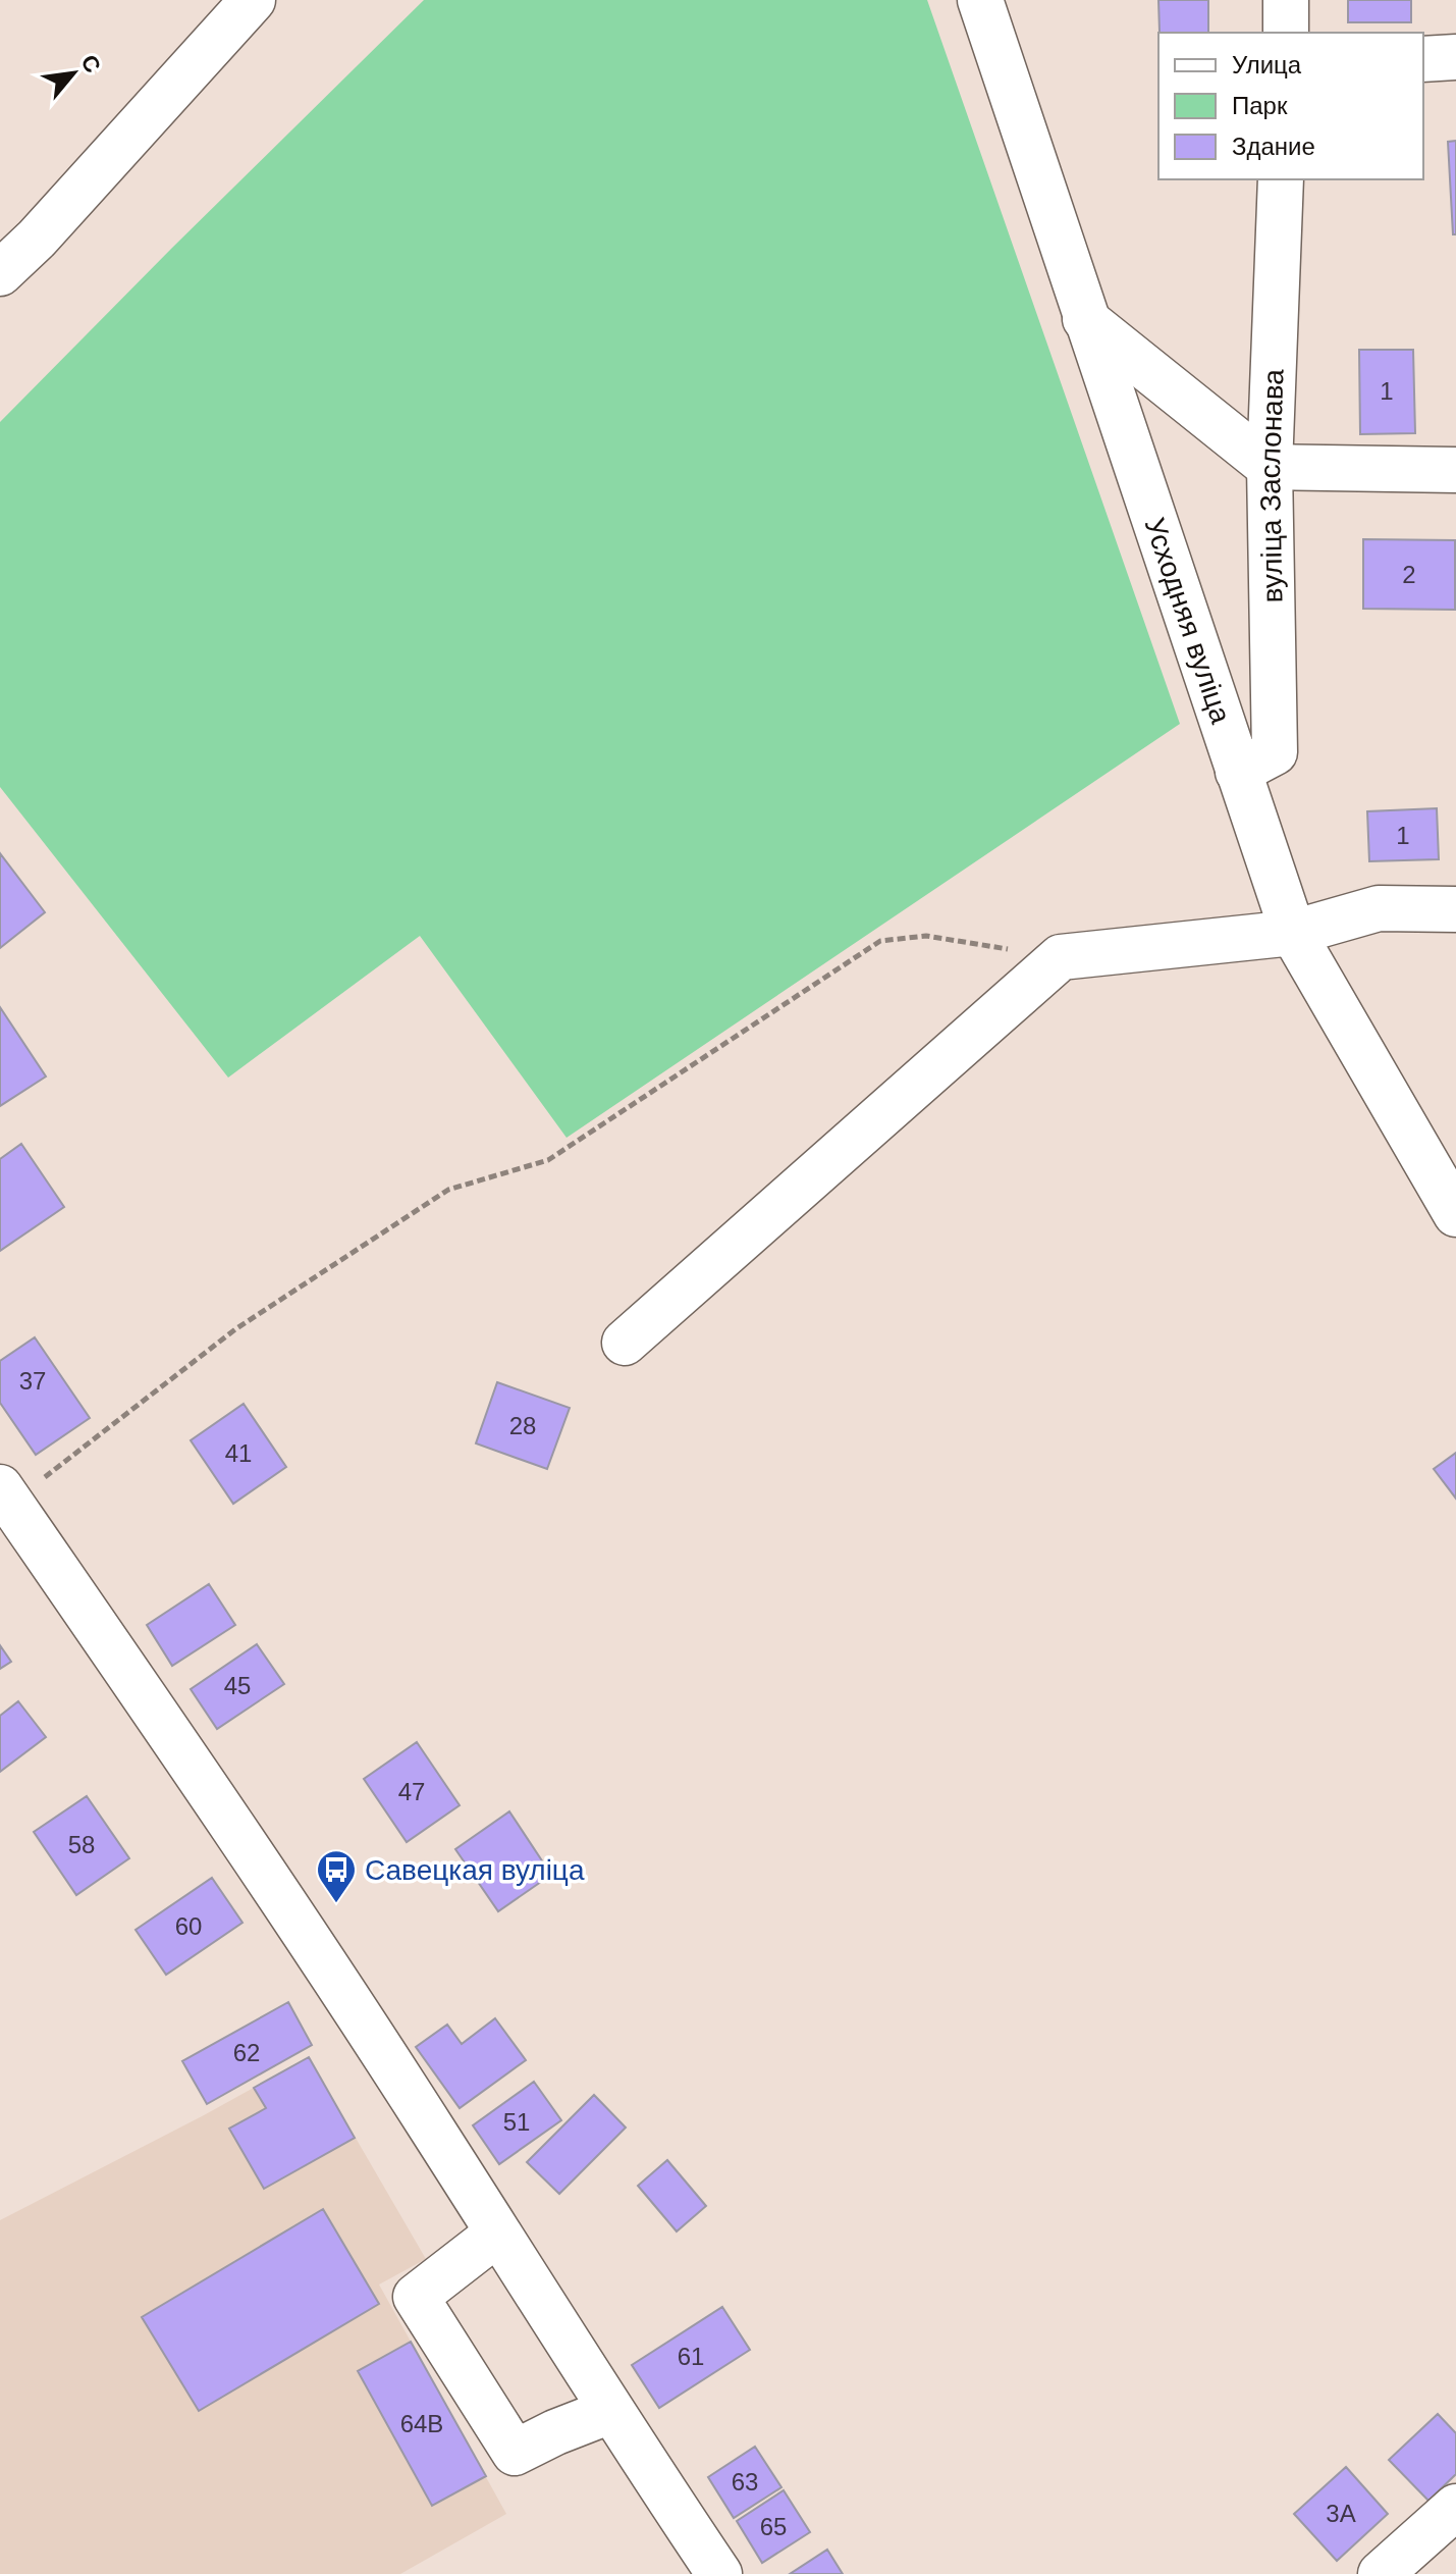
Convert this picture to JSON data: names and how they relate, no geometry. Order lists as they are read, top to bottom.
{
  "streets": {
    "street": ["вуліца Заслонава", "Усходняя вуліца"]
  },
  "crossings": [
    ["вуліца Заслонава", "Усходняя вуліца"]
  ],
  "places": {
    "bus stop": ["Савецкая вуліца"]
  },
  "house_numbers": [
    "1",
    "2",
    "1",
    "37",
    "28",
    "41",
    "45",
    "47",
    "58",
    "60",
    "62",
    "51",
    "61",
    "64В",
    "63",
    "3А",
    "65"
  ],
  "legend": ["Улица", "Парк", "Здание"],
  "north": "top right"
}
